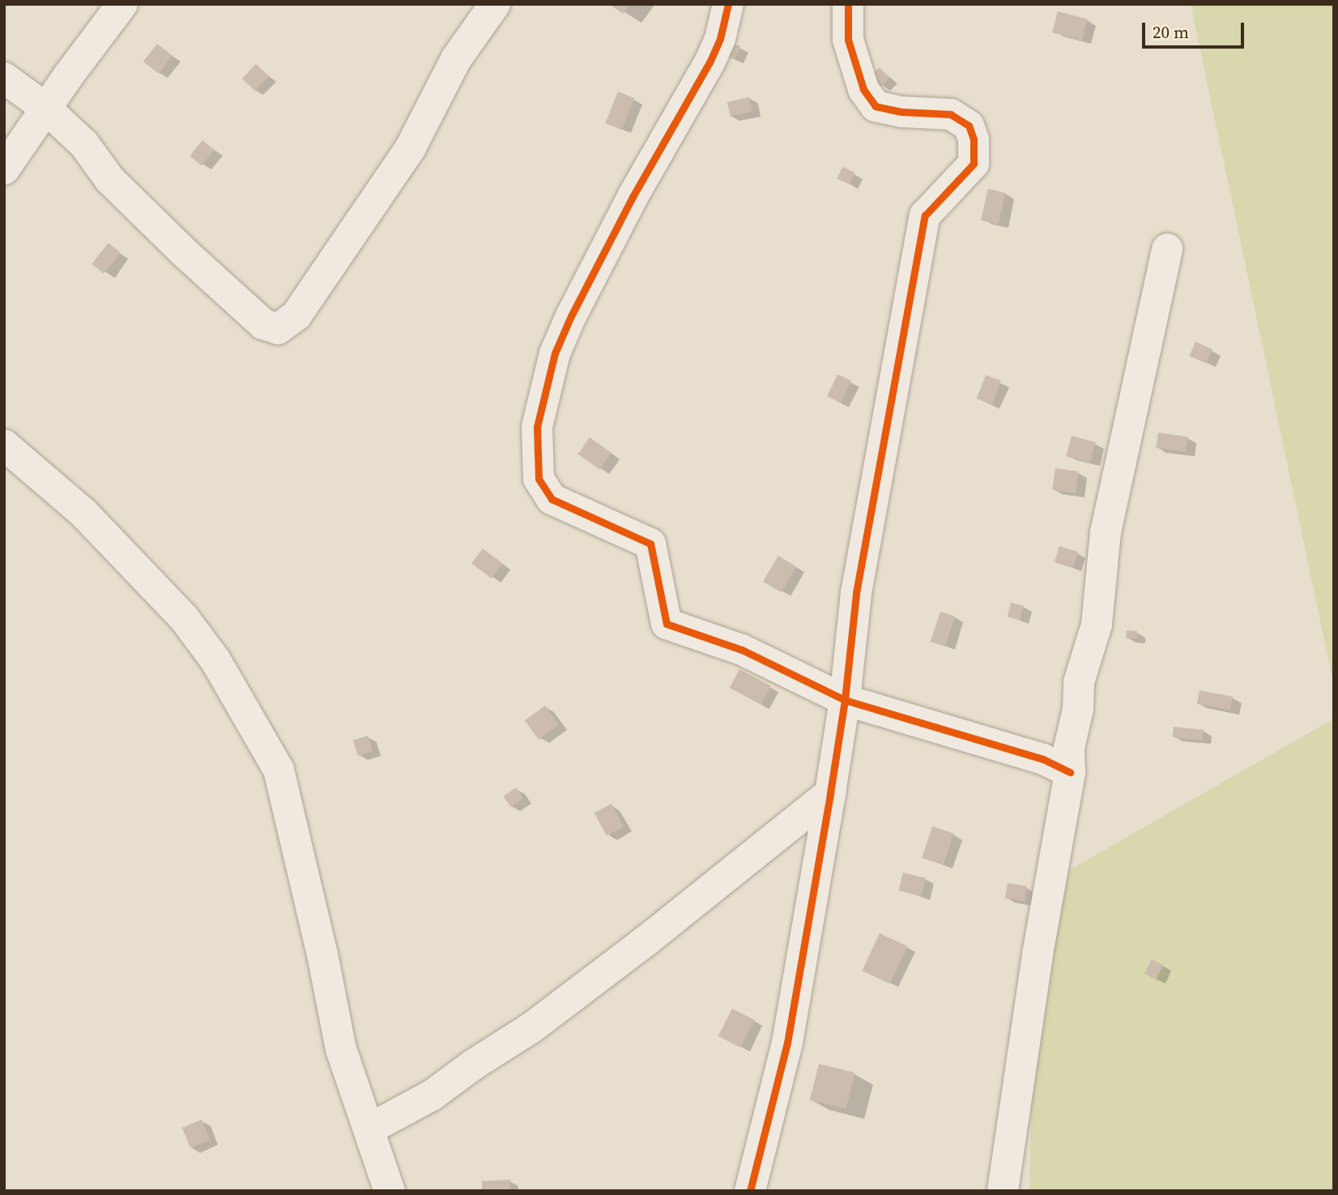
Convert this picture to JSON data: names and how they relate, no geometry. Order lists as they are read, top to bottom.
{
  "scale_bar": "20 m"
}
